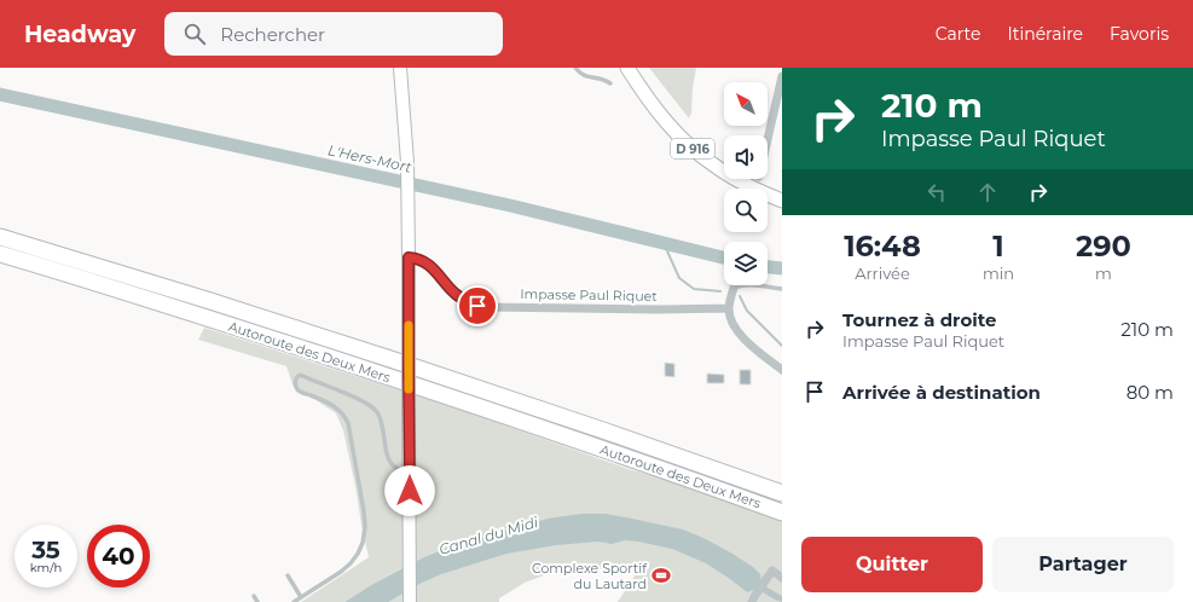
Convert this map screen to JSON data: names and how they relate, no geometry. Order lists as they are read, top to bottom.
{
  "streets": {
    "highway": ["Autoroute des Deux Mers"],
    "main road": ["D 916"],
    "street": ["Impasse Paul Riquet"]
  },
  "water": ["L'Hers-Mort", "Canal du Midi"],
  "places": {
    "sports": ["Complexe Sportif du Lautard"]
  },
  "north": "top left",
  "page": {
    "header": "Headway",
    "search": "Rechercher",
    "nav": ["Carte", "Itinéraire", "Favoris"],
    "turn": ["210 m", "Impasse Paul Riquet"],
    "eta": [
      "16:48",
      "Arrivée",
      "1",
      "min",
      "290",
      "m"
    ],
    "list": [
      {
        "name": "Tournez à droite",
        "note": "Impasse Paul Riquet",
        "value": "210 m"
      },
      {
        "name": "Arrivée à destination",
        "value": "80 m"
      }
    ],
    "speed": "35 km/h",
    "limit": "40",
    "buttons": ["Quitter", "Partager"]
  }
}
